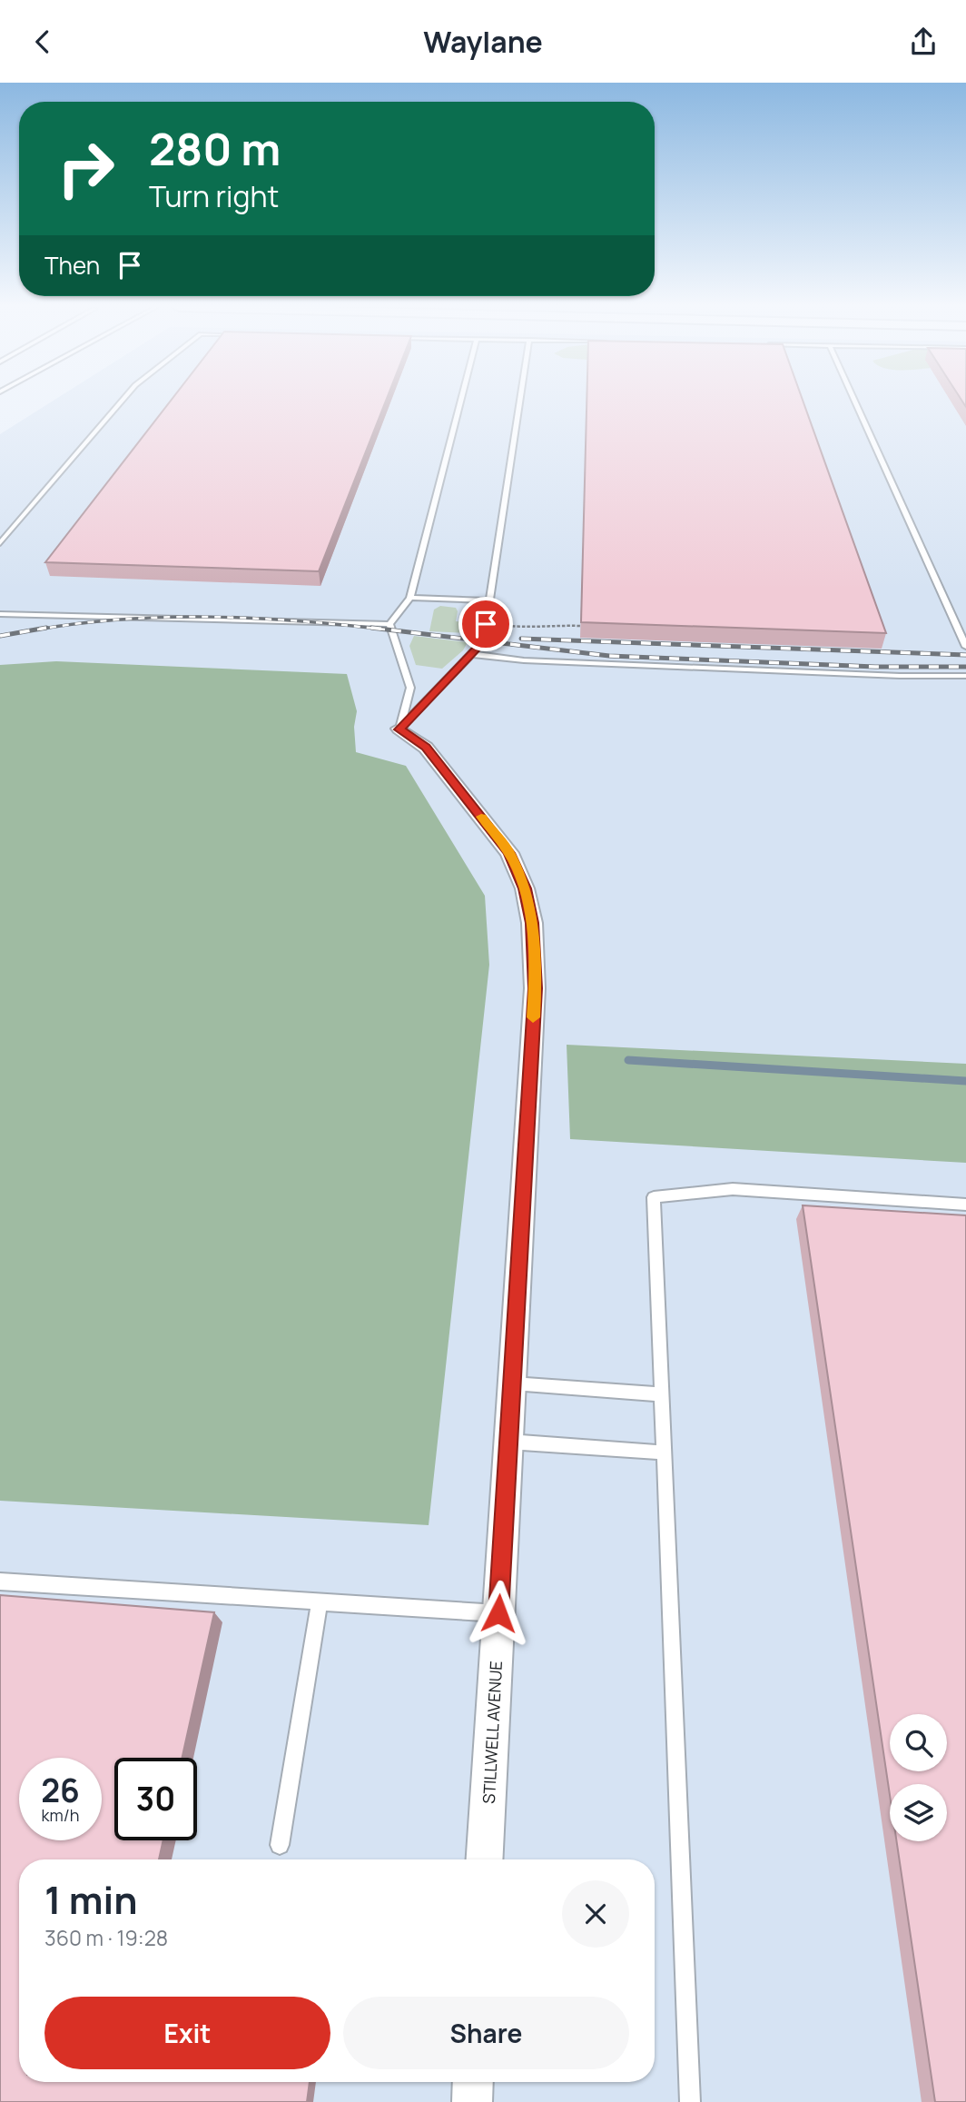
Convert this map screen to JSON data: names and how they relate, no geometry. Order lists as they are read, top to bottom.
{
  "streets": {
    "street": ["STILLWELL AVENUE"]
  },
  "page": {
    "header": "Waylane",
    "turn": ["280 m", "Turn right"],
    "then": "Then",
    "speed": "26 km/h",
    "limit": "30",
    "heading": ["1 min", "360 m · 19:28"],
    "buttons": ["Exit", "Share"]
  }
}
